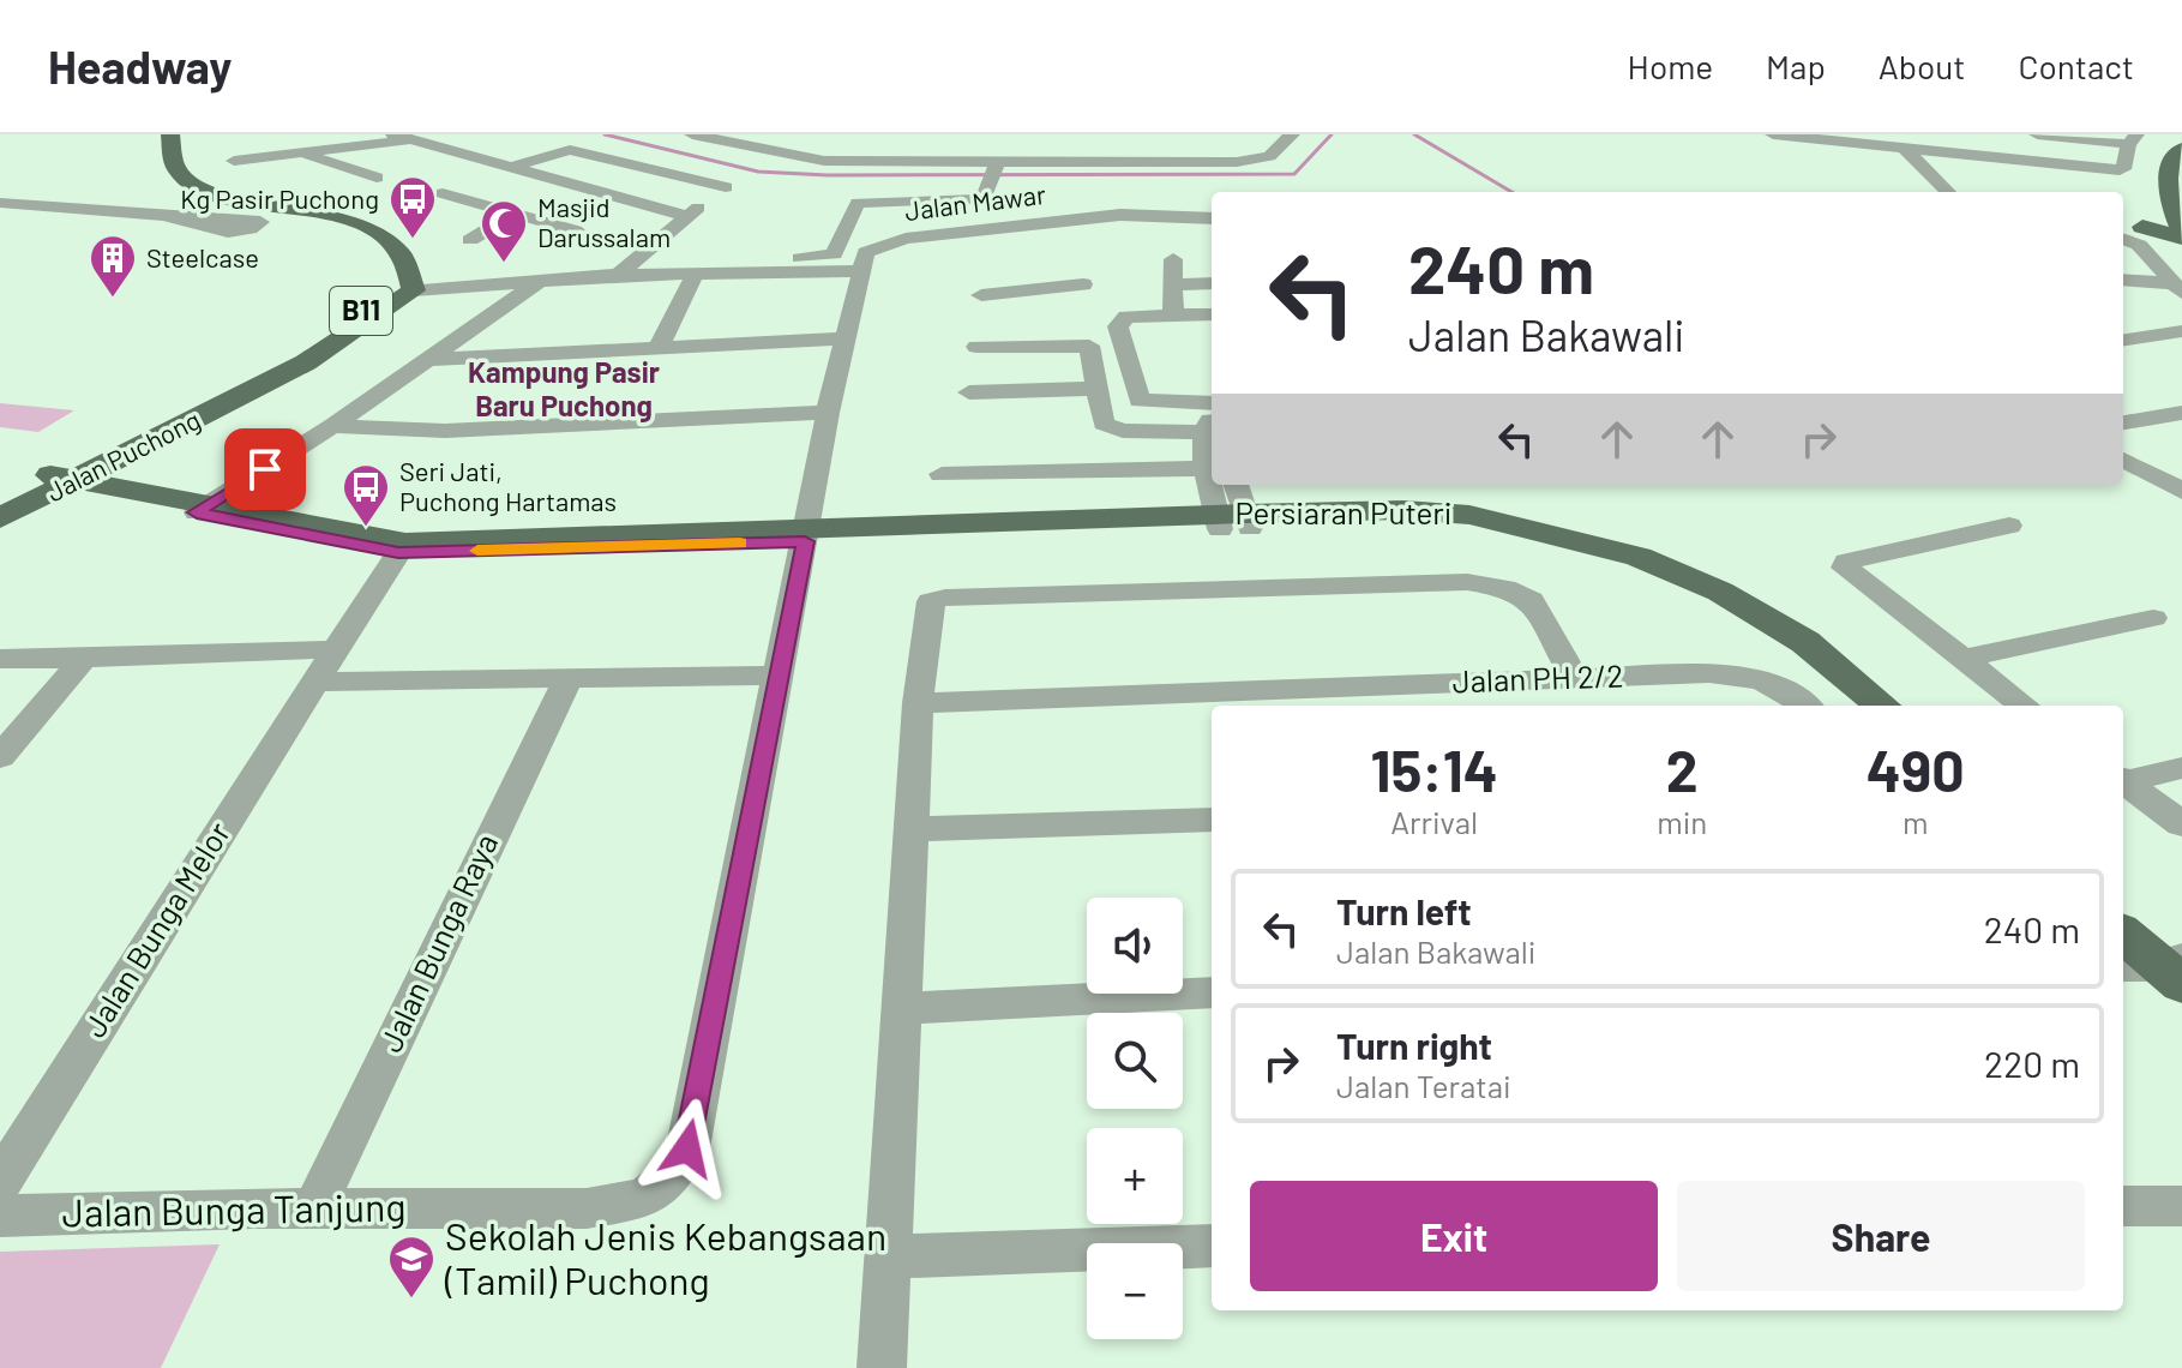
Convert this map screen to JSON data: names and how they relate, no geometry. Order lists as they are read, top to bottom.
{
  "streets": {
    "main road": ["B11", "Jalan Puchong", "Persiaran Puteri"],
    "street": [
      "Jalan Mawar",
      "Jalan PH 2/2",
      "Jalan Bunga Melor",
      "Jalan Bunga Raya",
      "Jalan Bunga Tanjung"
    ]
  },
  "crossings": [
    ["B11", "Jalan Puchong"],
    ["Jalan Puchong", "Persiaran Puteri"],
    ["Persiaran Puteri", "Jalan Bunga Melor"],
    ["Persiaran Puteri", "Jalan Bunga Tanjung"],
    ["Jalan Bunga Raya", "Jalan Bunga Tanjung"]
  ],
  "districts": ["Kampung Pasir Baru Puchong"],
  "places": {
    "bus stop": ["Kg Pasir Puchong", "Seri Jati, Puchong Hartamas"],
    "mosque": ["Masjid Darussalam"],
    "building": ["Steelcase"],
    "school or university": ["Sekolah Jenis Kebangsaan (Tamil) Puchong"]
  },
  "page": {
    "header": "Headway",
    "nav": [
      "Home",
      "Map",
      "About",
      "Contact"
    ],
    "turn": ["240 m", "Jalan Bakawali"],
    "eta": [
      "15:14",
      "Arrival",
      "2",
      "min",
      "490",
      "m"
    ],
    "list": [
      {
        "name": "Turn left",
        "note": "Jalan Bakawali",
        "value": "240 m"
      },
      {
        "name": "Turn right",
        "note": "Jalan Teratai",
        "value": "220 m"
      }
    ],
    "map_buttons": ["+", "−"],
    "buttons": ["Exit", "Share"]
  }
}
